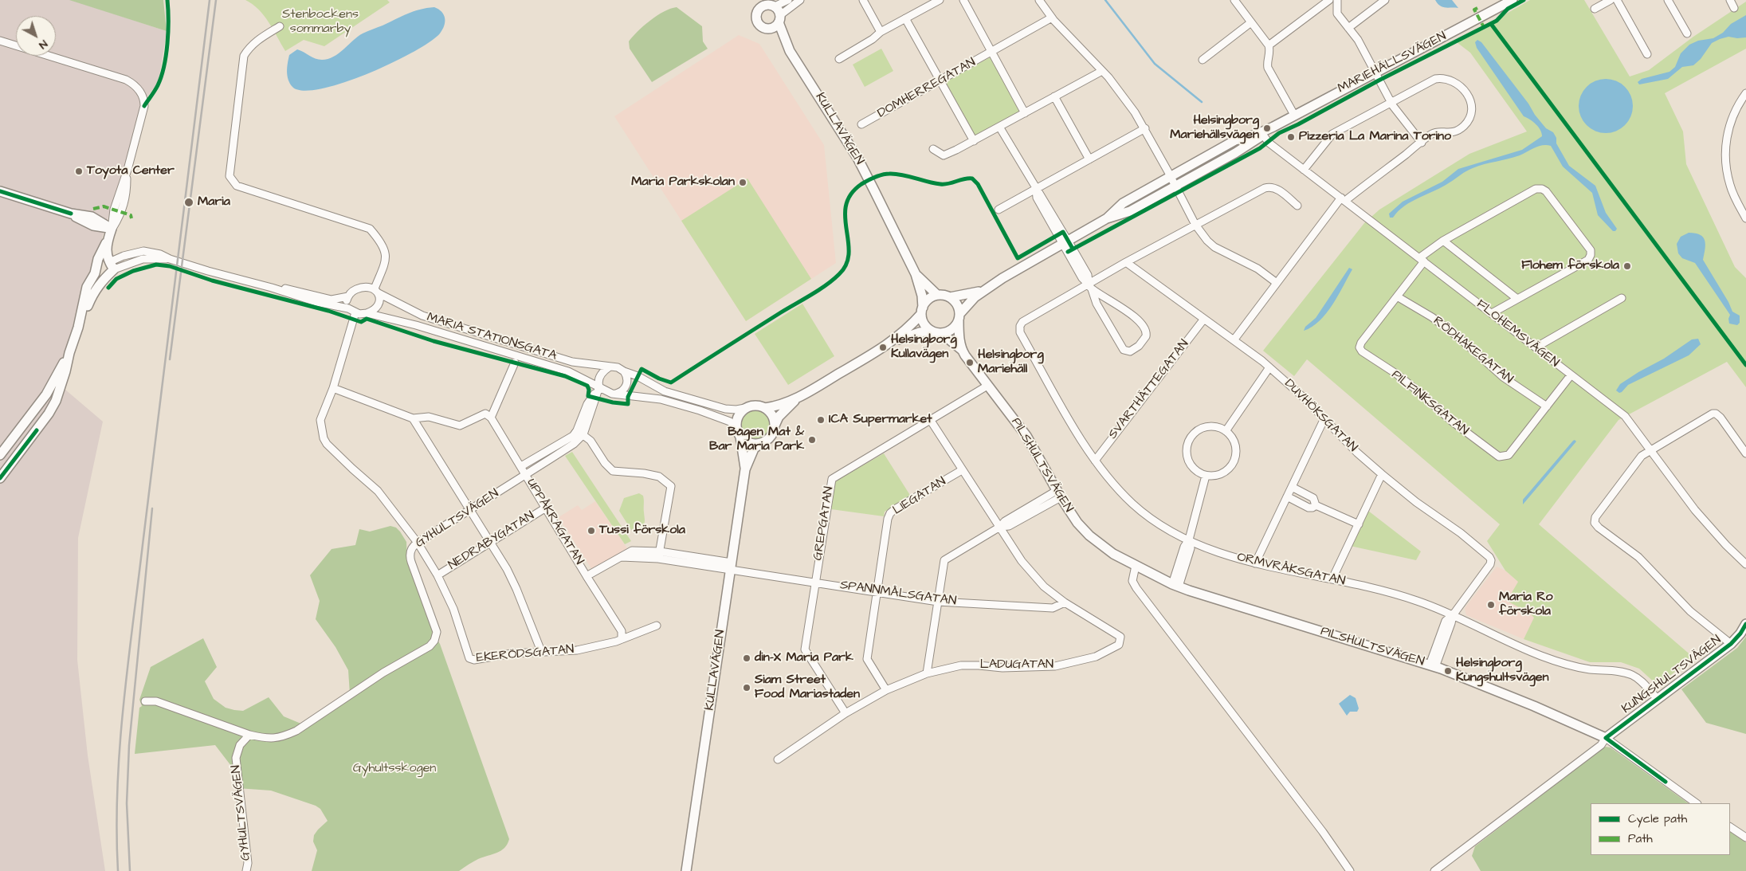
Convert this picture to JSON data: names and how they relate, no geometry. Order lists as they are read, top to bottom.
{
  "streets": {
    "street": [
      "MARIEHÄLLSVÄGEN",
      "DOMHERREGATAN",
      "KULLAVÄGEN",
      "FLOHEMSVÄGEN",
      "MARIA STATIONSGATA",
      "RÖDHAKEGATAN",
      "SVARTHÄTTEGATAN",
      "PILFINKSGATAN",
      "DUVHÖKSGATAN",
      "PILSHULTSVÄGEN",
      "LIEGATAN",
      "GYHULTSVÄGEN",
      "UPPÅKRAGATAN",
      "GREPGATAN",
      "NEDRABYGATAN",
      "ORMVRÅKSGATAN",
      "SPANNMÅLSGATAN",
      "EKERÖDSGATAN",
      "LADUGATAN",
      "KUNGSHULTSVÄGEN"
    ]
  },
  "crossings": [
    ["MARIEHÄLLSVÄGEN", "KULLAVÄGEN"],
    ["MARIEHÄLLSVÄGEN", "FLOHEMSVÄGEN"],
    ["MARIEHÄLLSVÄGEN", "PILSHULTSVÄGEN"],
    ["KULLAVÄGEN", "MARIA STATIONSGATA"],
    ["KULLAVÄGEN", "PILSHULTSVÄGEN"],
    ["KULLAVÄGEN", "UPPÅKRAGATAN"],
    ["KULLAVÄGEN", "SPANNMÅLSGATAN"],
    ["FLOHEMSVÄGEN", "PILFINKSGATAN"],
    ["MARIA STATIONSGATA", "GYHULTSVÄGEN"],
    ["MARIA STATIONSGATA", "EKERÖDSGATAN"],
    ["RÖDHAKEGATAN", "PILFINKSGATAN"],
    ["SVARTHÄTTEGATAN", "DUVHÖKSGATAN"],
    ["SVARTHÄTTEGATAN", "ORMVRÅKSGATAN"],
    ["DUVHÖKSGATAN", "PILSHULTSVÄGEN"],
    ["DUVHÖKSGATAN", "ORMVRÅKSGATAN"],
    ["PILSHULTSVÄGEN", "GREPGATAN"],
    ["PILSHULTSVÄGEN", "KUNGSHULTSVÄGEN"],
    ["LIEGATAN", "SPANNMÅLSGATAN"],
    ["LIEGATAN", "LADUGATAN"],
    ["GYHULTSVÄGEN", "UPPÅKRAGATAN"],
    ["GYHULTSVÄGEN", "EKERÖDSGATAN"],
    ["UPPÅKRAGATAN", "NEDRABYGATAN"],
    ["UPPÅKRAGATAN", "SPANNMÅLSGATAN"],
    ["GREPGATAN", "SPANNMÅLSGATAN"],
    ["GREPGATAN", "LADUGATAN"],
    ["NEDRABYGATAN", "EKERÖDSGATAN"],
    ["ORMVRÅKSGATAN", "KUNGSHULTSVÄGEN"],
    ["SPANNMÅLSGATAN", "LADUGATAN"]
  ],
  "parks": ["Stenbockens sommarby", "Gyhultsskogen"],
  "places": [
    "Helsingborg Mariehällsvägen",
    "Pizzeria La Marina Torino",
    "Toyota Center",
    "Maria Parkskolan",
    "Maria",
    "Flohem förskola",
    "Helsingborg Kullavägen",
    "Helsingborg Mariehäll",
    "ICA Supermarket",
    "Bågen Mat & Bar Maria Park",
    "Tussi förskola",
    "Maria Ro förskola",
    "din-X Maria Park",
    "Helsingborg Kungshultsvägen",
    "Siam Street Food Mariastaden"
  ],
  "legend": ["Cycle path", "Path"],
  "north": "bottom right"
}
